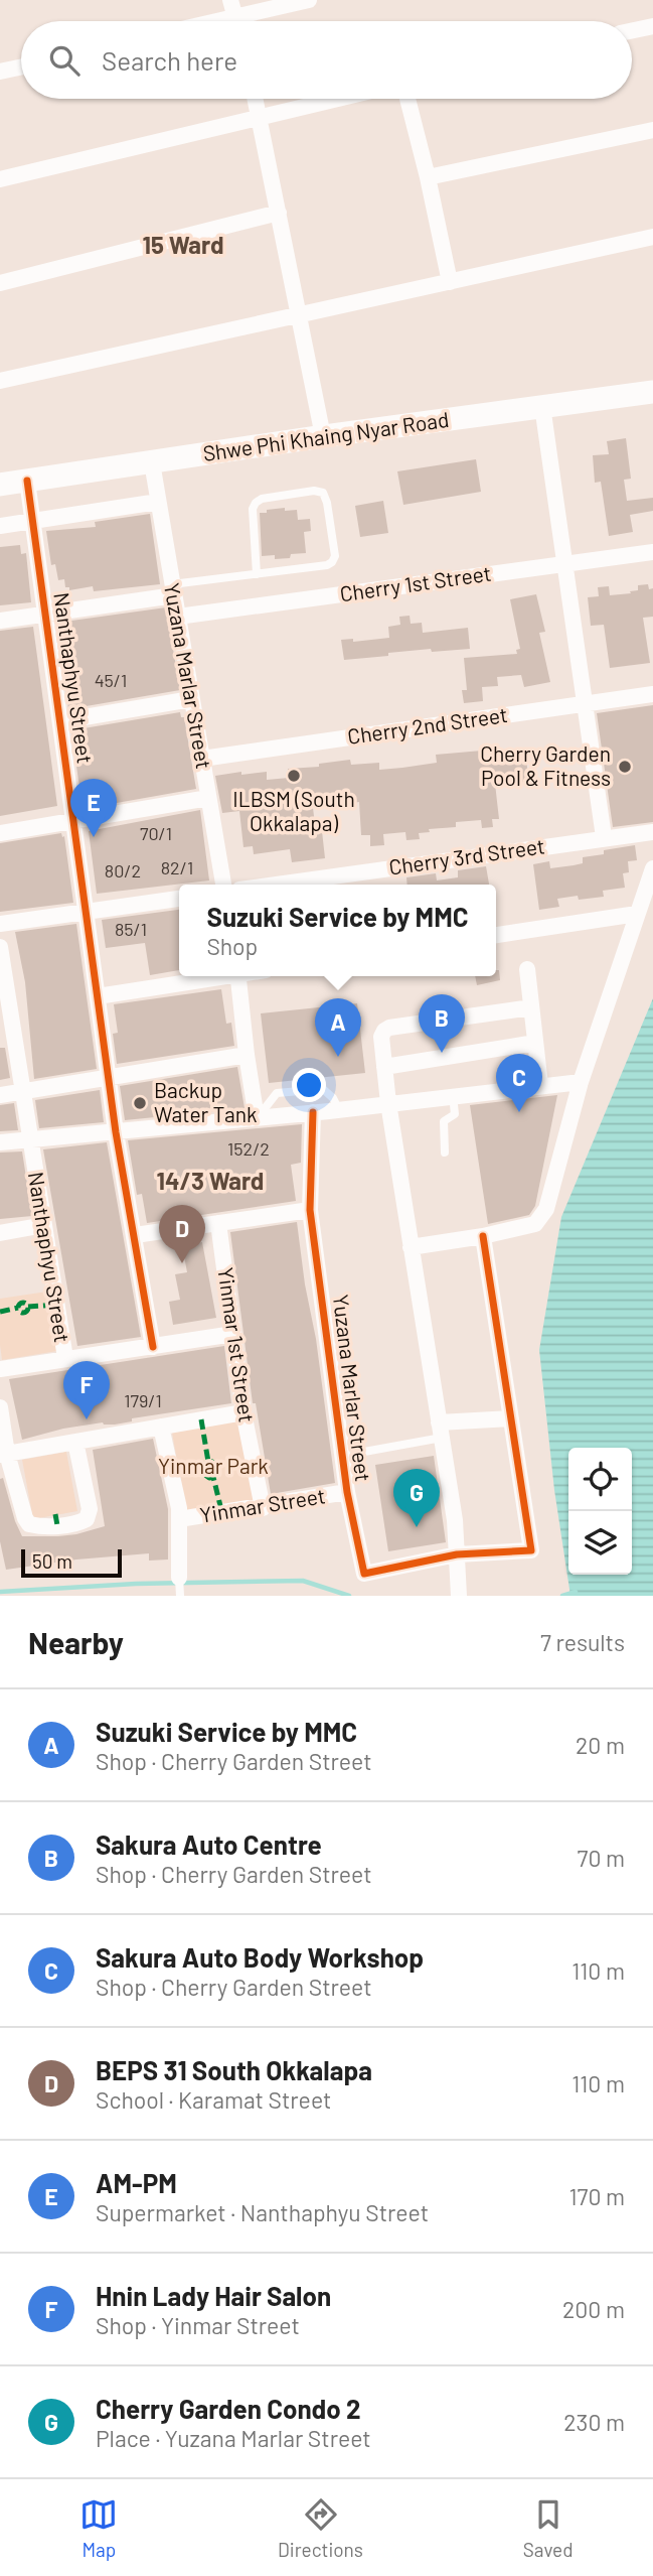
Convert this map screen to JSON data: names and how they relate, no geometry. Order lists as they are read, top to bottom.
{
  "streets": {
    "street": [
      "Shwe Phi Khaing Nyar Road",
      "Cherry 1st Street",
      "Yuzana Marlar Street",
      "Nanthaphyu Street",
      "Cherry 2nd Street",
      "Cherry 3rd Street",
      "Yinmar 1st Street",
      "Yinmar Street"
    ]
  },
  "crossings": [
    ["Shwe Phi Khaing Nyar Road", "Yuzana Marlar Street"],
    ["Shwe Phi Khaing Nyar Road", "Nanthaphyu Street"],
    ["Cherry 1st Street", "Yuzana Marlar Street"],
    ["Yuzana Marlar Street", "Cherry 2nd Street"],
    ["Yuzana Marlar Street", "Yinmar Street"],
    ["Yinmar 1st Street", "Yinmar Street"]
  ],
  "districts": ["15 Ward", "14/3 Ward"],
  "parks": ["Yinmar Park"],
  "places": ["Cherry Garden Pool & Fitness", "ILBSM (South Okkalapa)", "Backup Water Tank"],
  "house_numbers": [
    "45/1",
    "70/1",
    "82/1",
    "80/2",
    "85/1",
    "152/2",
    "179/1"
  ],
  "scale_bar": "50 m",
  "page": {
    "search": "Search here",
    "pins": [
      "E",
      "B",
      "A",
      "C",
      "D",
      "F",
      "G"
    ],
    "popup": ["Suzuki Service by MMC", "Shop"],
    "scale": "50 m",
    "heading": ["Nearby", "7 results"],
    "list": [
      {
        "mark": "A",
        "name": "Suzuki Service by MMC",
        "note": "Shop · Cherry Garden Street",
        "value": "20 m"
      },
      {
        "mark": "B",
        "name": "Sakura Auto Centre",
        "note": "Shop · Cherry Garden Street",
        "value": "70 m"
      },
      {
        "mark": "C",
        "name": "Sakura Auto Body Workshop",
        "note": "Shop · Cherry Garden Street",
        "value": "110 m"
      },
      {
        "mark": "D",
        "name": "BEPS 31 South Okkalapa",
        "note": "School · Karamat Street",
        "value": "110 m"
      },
      {
        "mark": "E",
        "name": "AM-PM",
        "note": "Supermarket · Nanthaphyu Street",
        "value": "170 m"
      },
      {
        "mark": "F",
        "name": "Hnin Lady Hair Salon",
        "note": "Shop · Yinmar Street",
        "value": "200 m"
      },
      {
        "mark": "G",
        "name": "Cherry Garden Condo 2",
        "note": "Place · Yuzana Marlar Street",
        "value": "230 m"
      }
    ],
    "nav": ["Map", "Directions", "Saved"]
  }
}
